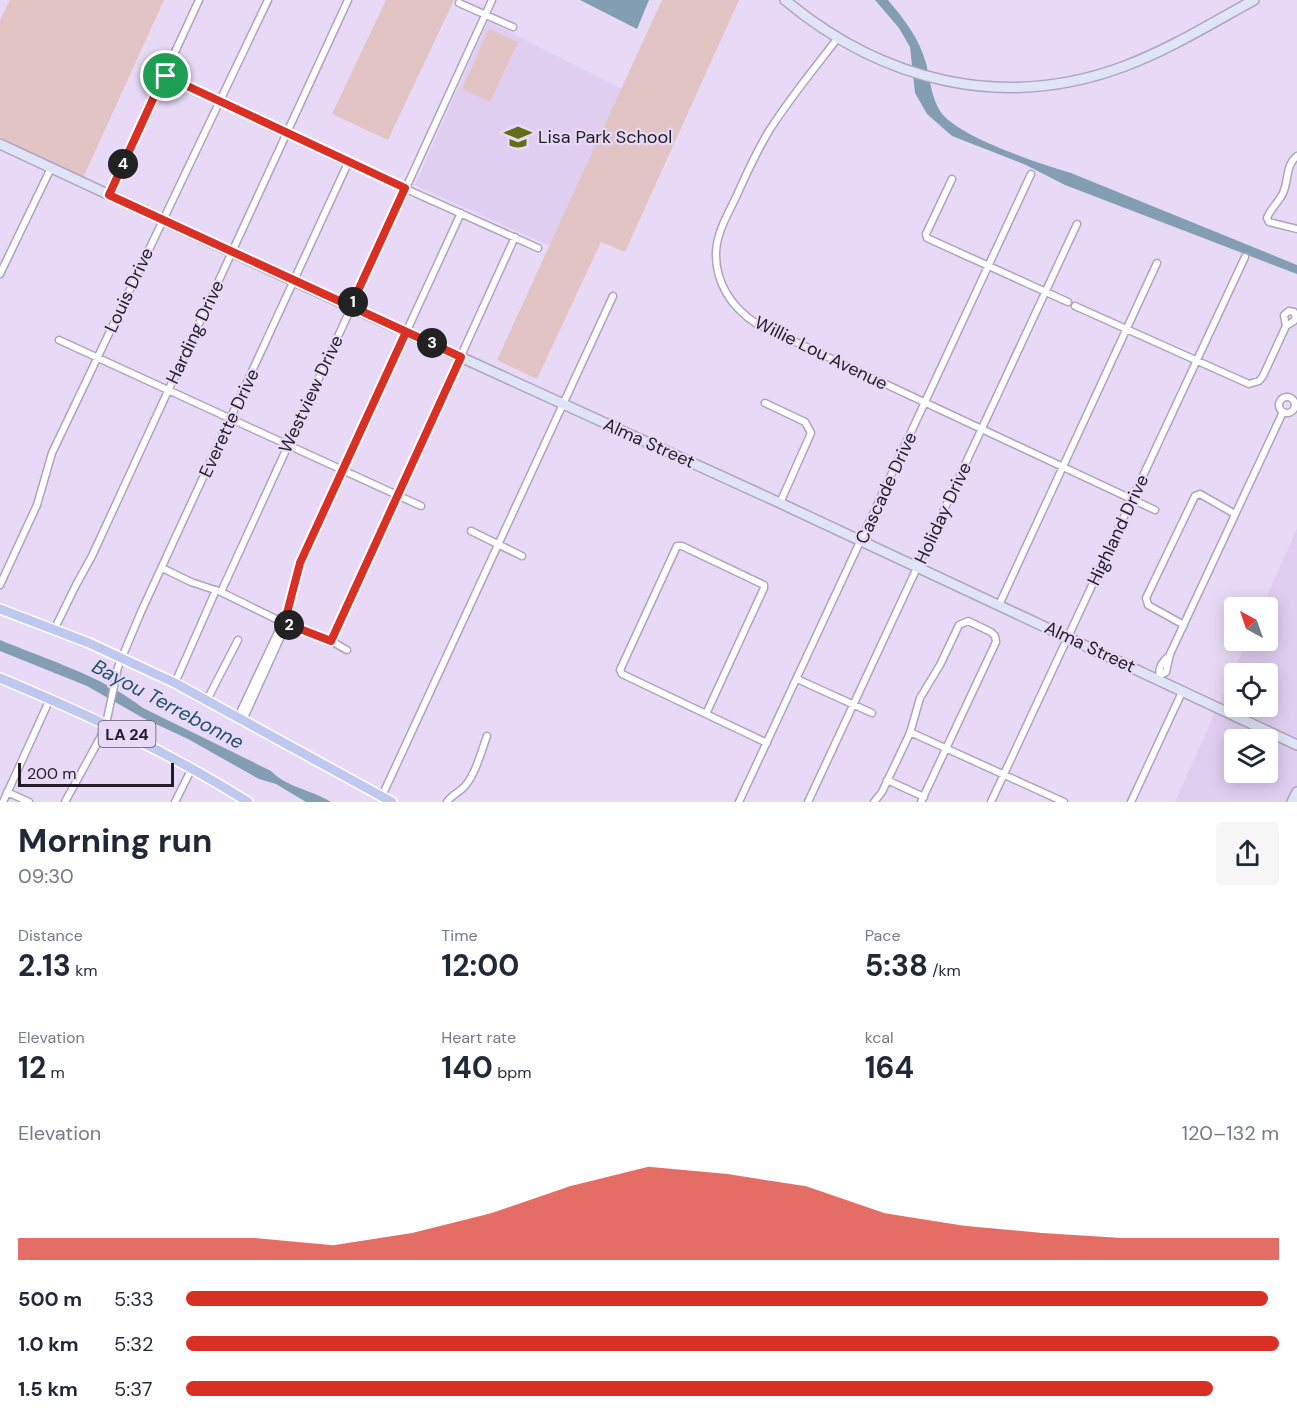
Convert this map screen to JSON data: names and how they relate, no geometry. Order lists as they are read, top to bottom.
{
  "streets": {
    "main road": ["LA 24"],
    "street": [
      "Louis Drive",
      "Harding Drive",
      "Willie Lou Avenue",
      "Westview Drive",
      "Everette Drive",
      "Alma Street",
      "Cascade Drive",
      "Holiday Drive",
      "Highland Drive"
    ]
  },
  "crossings": [
    ["Louis Drive", "Alma Street"],
    ["Harding Drive", "Alma Street"],
    ["Willie Lou Avenue", "Cascade Drive"],
    ["Willie Lou Avenue", "Holiday Drive"],
    ["Willie Lou Avenue", "Highland Drive"],
    ["Westview Drive", "Alma Street"],
    ["Everette Drive", "Alma Street"],
    ["Everette Drive", "LA 24"],
    ["Alma Street", "Cascade Drive"],
    ["Alma Street", "Holiday Drive"],
    ["Alma Street", "Highland Drive"]
  ],
  "water": ["Bayou Terrebonne"],
  "places": {
    "school or university": ["Lisa Park School"]
  },
  "scale_bar": "200 m",
  "north": "top left",
  "page": {
    "pins": [
      "4",
      "1",
      "3",
      "2"
    ],
    "scale": "200 m",
    "heading": ["Morning run", "09:30"],
    "stats": [
      ["Distance", "2.13 km"],
      ["Time", "12:00"],
      ["Pace", "5:38 /km"],
      ["Elevation", "12 m"],
      ["Heart rate", "140 bpm"],
      ["kcal", "164"]
    ],
    "chart": ["Elevation", "120–132 m"],
    "list": [
      {
        "name": "500 m",
        "note": "5:33"
      },
      {
        "name": "1.0 km",
        "note": "5:32"
      },
      {
        "name": "1.5 km",
        "note": "5:37"
      }
    ]
  }
}
